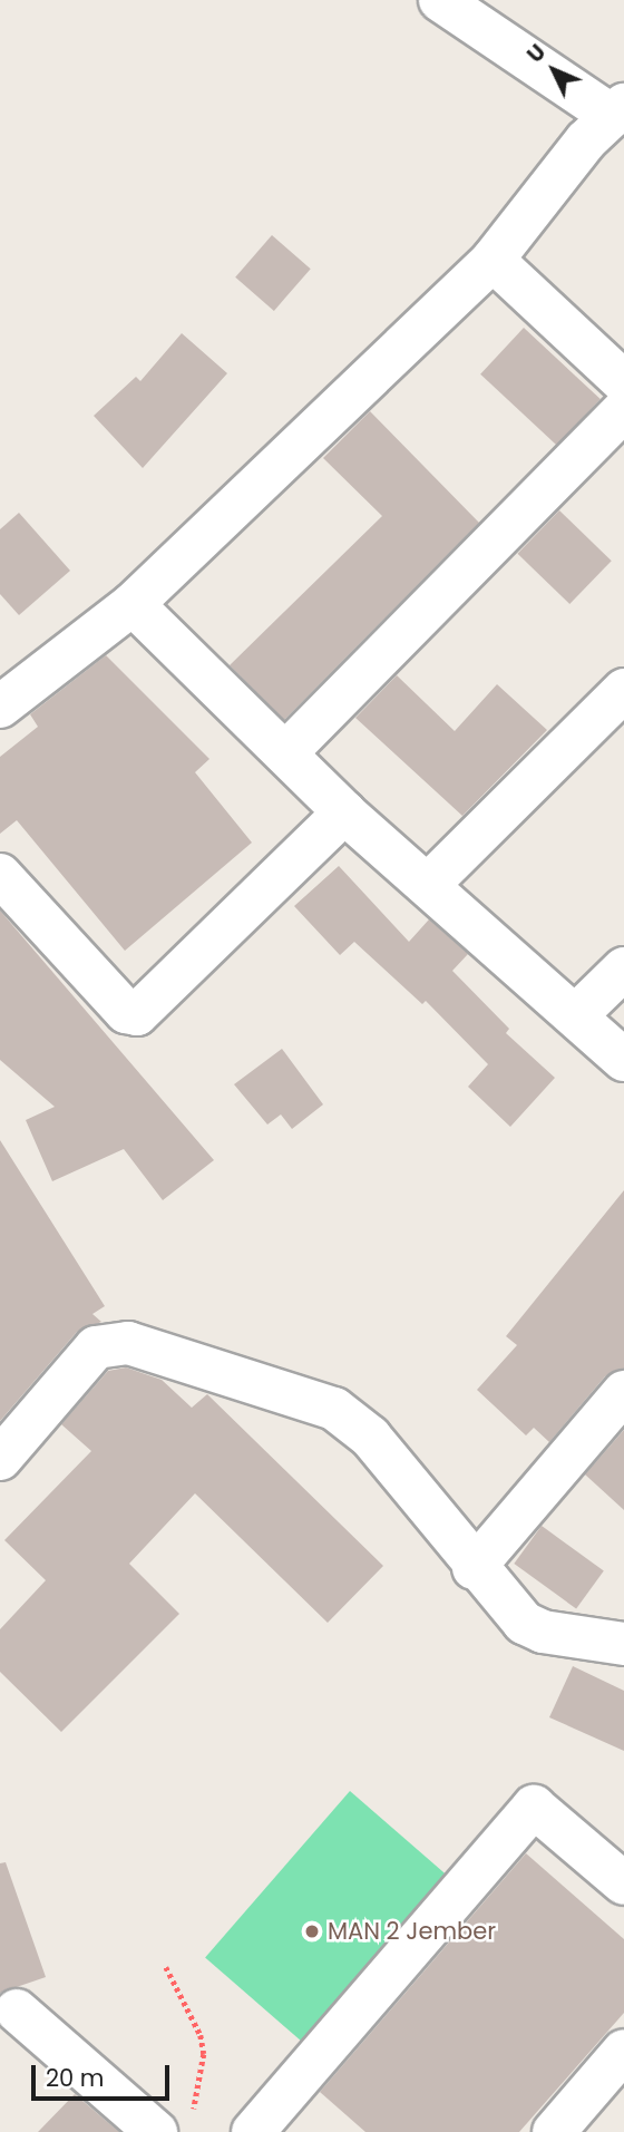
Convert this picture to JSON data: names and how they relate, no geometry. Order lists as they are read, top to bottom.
{
  "places": ["MAN 2 Jember"],
  "scale_bar": "20 m",
  "north": "top left"
}
